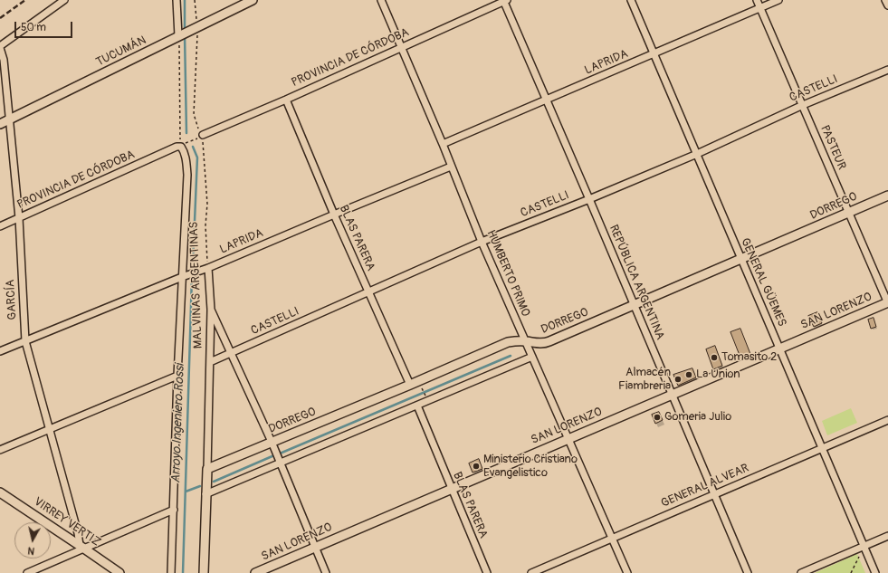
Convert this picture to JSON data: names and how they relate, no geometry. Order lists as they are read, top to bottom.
{
  "streets": {
    "street": [
      "TUCUMÁN",
      "PROVINCIA DE CÓRDOBA",
      "LAPRIDA",
      "CASTELLI",
      "PASTEUR",
      "DORREGO",
      "BLAS PARERA",
      "HUMBERTO PRIMO",
      "REPÚBLICA ARGENTINA",
      "GENERAL GÜEMES",
      "MALVINAS ARGENTINAS",
      "GARCÍA",
      "SAN LORENZO",
      "GENERAL ALVEAR",
      "VIRREY VERTIZ"
    ]
  },
  "crossings": [
    ["TUCUMÁN", "MALVINAS ARGENTINAS"],
    ["TUCUMÁN", "GARCÍA"],
    ["PROVINCIA DE CÓRDOBA", "BLAS PARERA"],
    ["PROVINCIA DE CÓRDOBA", "HUMBERTO PRIMO"],
    ["PROVINCIA DE CÓRDOBA", "REPÚBLICA ARGENTINA"],
    ["PROVINCIA DE CÓRDOBA", "MALVINAS ARGENTINAS"],
    ["PROVINCIA DE CÓRDOBA", "GARCÍA"],
    ["LAPRIDA", "PASTEUR"],
    ["LAPRIDA", "BLAS PARERA"],
    ["LAPRIDA", "HUMBERTO PRIMO"],
    ["LAPRIDA", "REPÚBLICA ARGENTINA"],
    ["LAPRIDA", "GENERAL GÜEMES"],
    ["LAPRIDA", "MALVINAS ARGENTINAS"],
    ["LAPRIDA", "GARCÍA"],
    ["CASTELLI", "PASTEUR"],
    ["CASTELLI", "BLAS PARERA"],
    ["CASTELLI", "HUMBERTO PRIMO"],
    ["CASTELLI", "REPÚBLICA ARGENTINA"],
    ["CASTELLI", "GENERAL GÜEMES"],
    ["CASTELLI", "MALVINAS ARGENTINAS"],
    ["PASTEUR", "DORREGO"],
    ["PASTEUR", "SAN LORENZO"],
    ["DORREGO", "BLAS PARERA"],
    ["DORREGO", "HUMBERTO PRIMO"],
    ["DORREGO", "REPÚBLICA ARGENTINA"],
    ["DORREGO", "GENERAL GÜEMES"],
    ["DORREGO", "MALVINAS ARGENTINAS"],
    ["BLAS PARERA", "SAN LORENZO"],
    ["HUMBERTO PRIMO", "SAN LORENZO"],
    ["HUMBERTO PRIMO", "GENERAL ALVEAR"],
    ["REPÚBLICA ARGENTINA", "SAN LORENZO"],
    ["REPÚBLICA ARGENTINA", "GENERAL ALVEAR"],
    ["GENERAL GÜEMES", "SAN LORENZO"],
    ["GENERAL GÜEMES", "GENERAL ALVEAR"],
    ["GARCÍA", "VIRREY VERTIZ"]
  ],
  "water": ["Arroyo Ingeniero Rossi"],
  "places": [
    "Tomasito 2",
    "La Union",
    "Almacén Fiambreria",
    "Gomeria Julio",
    "Ministerio Cristiano Evangelistico"
  ],
  "scale_bar": "50 m",
  "north": "bottom"
}
